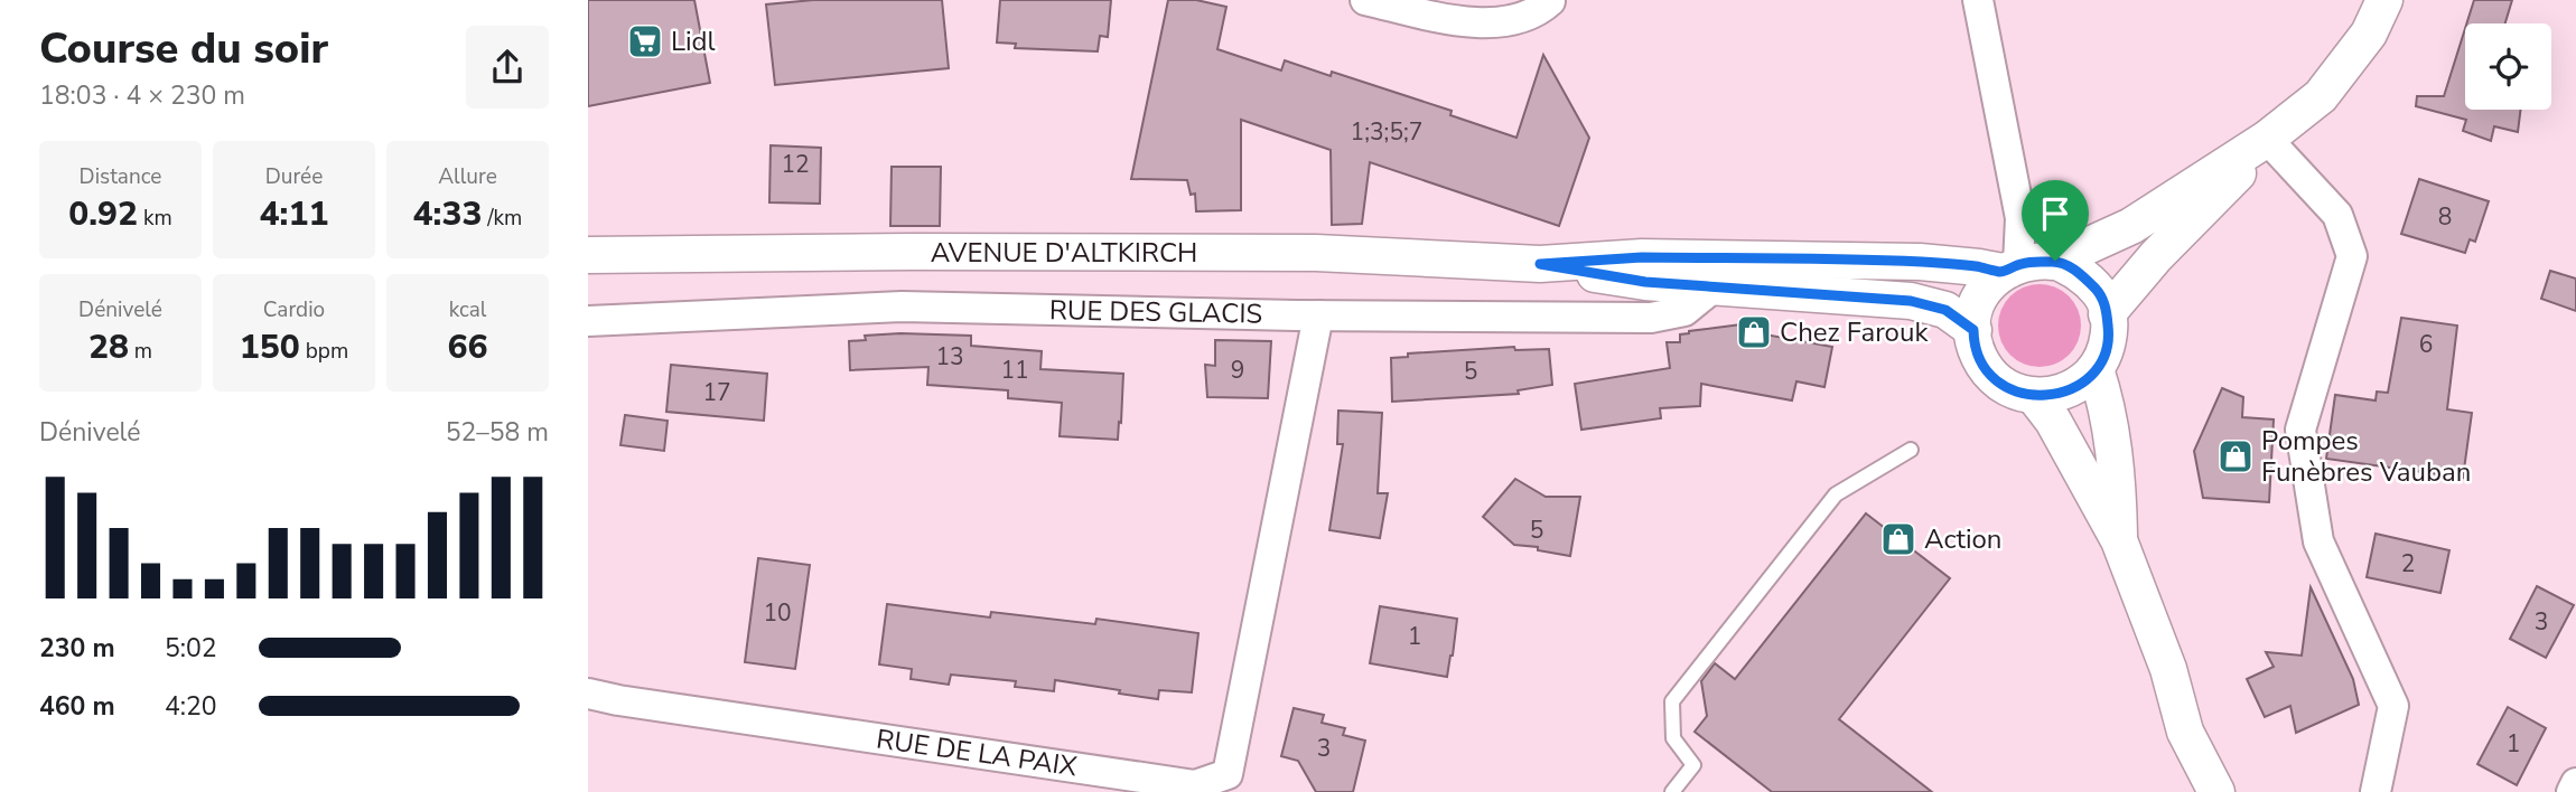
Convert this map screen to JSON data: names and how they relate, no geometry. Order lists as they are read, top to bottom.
{
  "streets": {
    "street": ["AVENUE D'ALTKIRCH", "RUE DES GLACIS", "RUE DE LA PAIX"]
  },
  "crossings": [
    ["AVENUE D'ALTKIRCH", "RUE DES GLACIS"],
    ["RUE DES GLACIS", "RUE DE LA PAIX"]
  ],
  "places": {
    "supermarket": ["Lidl"],
    "shop": ["Chez Farouk", "Pompes Funèbres Vauban", "Action"]
  },
  "house_numbers": [
    "1;3;5;7",
    "12",
    "8",
    "6",
    "13",
    "11",
    "9",
    "5",
    "17",
    "5",
    "2",
    "10",
    "3",
    "1",
    "1",
    "3"
  ],
  "page": {
    "heading": ["Course du soir", "18:03 · 4 × 230 m"],
    "stats": [
      ["Distance", "0.92 km"],
      ["Durée", "4:11"],
      ["Allure", "4:33 /km"],
      ["Dénivelé", "28 m"],
      ["Cardio", "150 bpm"],
      ["kcal", "66"]
    ],
    "chart": ["Dénivelé", "52–58 m"],
    "list": [
      {
        "name": "230 m",
        "note": "5:02"
      },
      {
        "name": "460 m",
        "note": "4:20"
      }
    ]
  }
}
